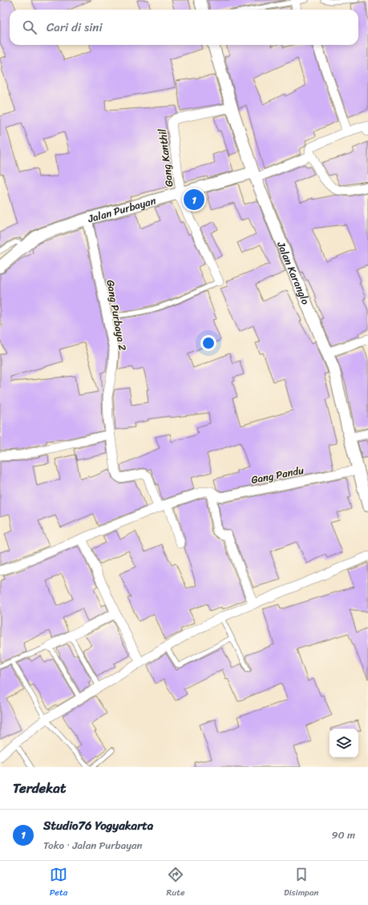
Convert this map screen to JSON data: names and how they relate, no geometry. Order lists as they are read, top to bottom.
{
  "streets": {
    "street": [
      "Gang Kanthil",
      "Jalan Purbayan",
      "Jalan Karanglo",
      "Gang Purbaya 2",
      "Gang Pandu"
    ]
  },
  "crossings": [
    ["Gang Kanthil", "Jalan Purbayan"],
    ["Gang Kanthil", "Jalan Karanglo"],
    ["Jalan Purbayan", "Jalan Karanglo"],
    ["Jalan Purbayan", "Gang Purbaya 2"],
    ["Jalan Karanglo", "Gang Pandu"]
  ],
  "page": {
    "search": "Cari di sini",
    "pins": "1",
    "heading": "Terdekat",
    "list": [
      {
        "mark": "1",
        "name": "Studio76 Yogyakarta",
        "note": "Toko · Jalan Purbayan",
        "value": "90 m"
      }
    ],
    "nav": ["Peta", "Rute", "Disimpan"]
  }
}
